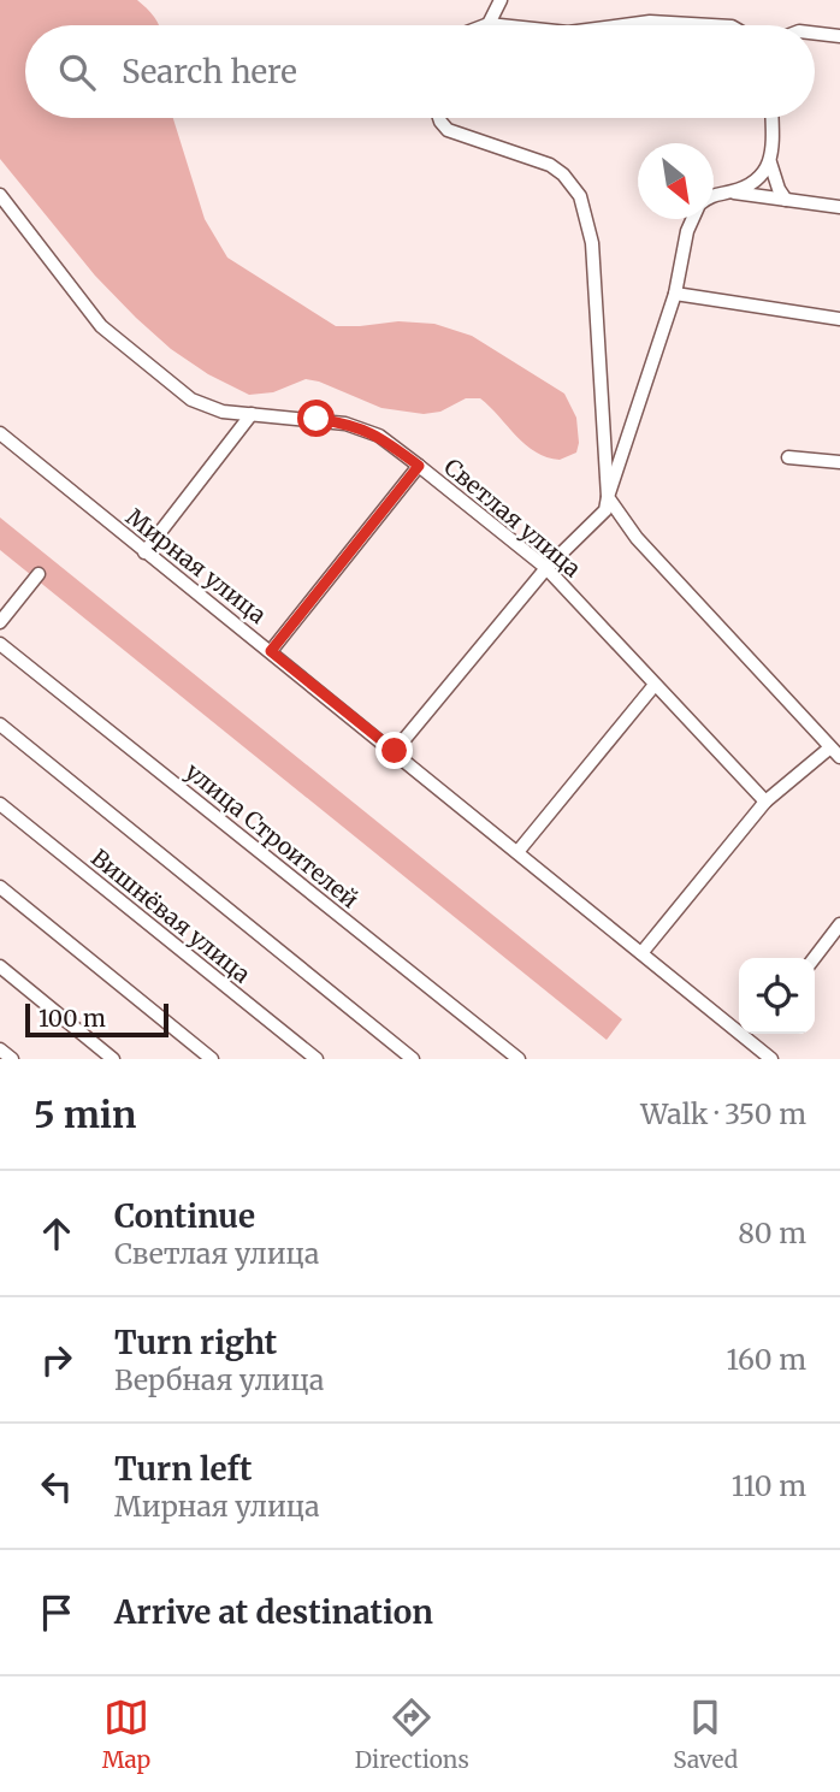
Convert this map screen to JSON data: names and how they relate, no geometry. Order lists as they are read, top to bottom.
{
  "streets": {
    "street": [
      "Светлая улица",
      "Мирная улица",
      "улица Строителей",
      "Вишнёвая улица"
    ]
  },
  "scale_bar": "100 m",
  "north": "bottom right",
  "page": {
    "search": "Search here",
    "scale": "100 m",
    "heading": ["5 min", "Walk · 350 m"],
    "list": [
      ["Continue", "Светлая улица", "80 m"],
      ["Turn right", "Вербная улица", "160 m"],
      ["Turn left", "Мирная улица", "110 m"],
      "Arrive at destination"
    ],
    "nav": ["Map", "Directions", "Saved"]
  }
}
